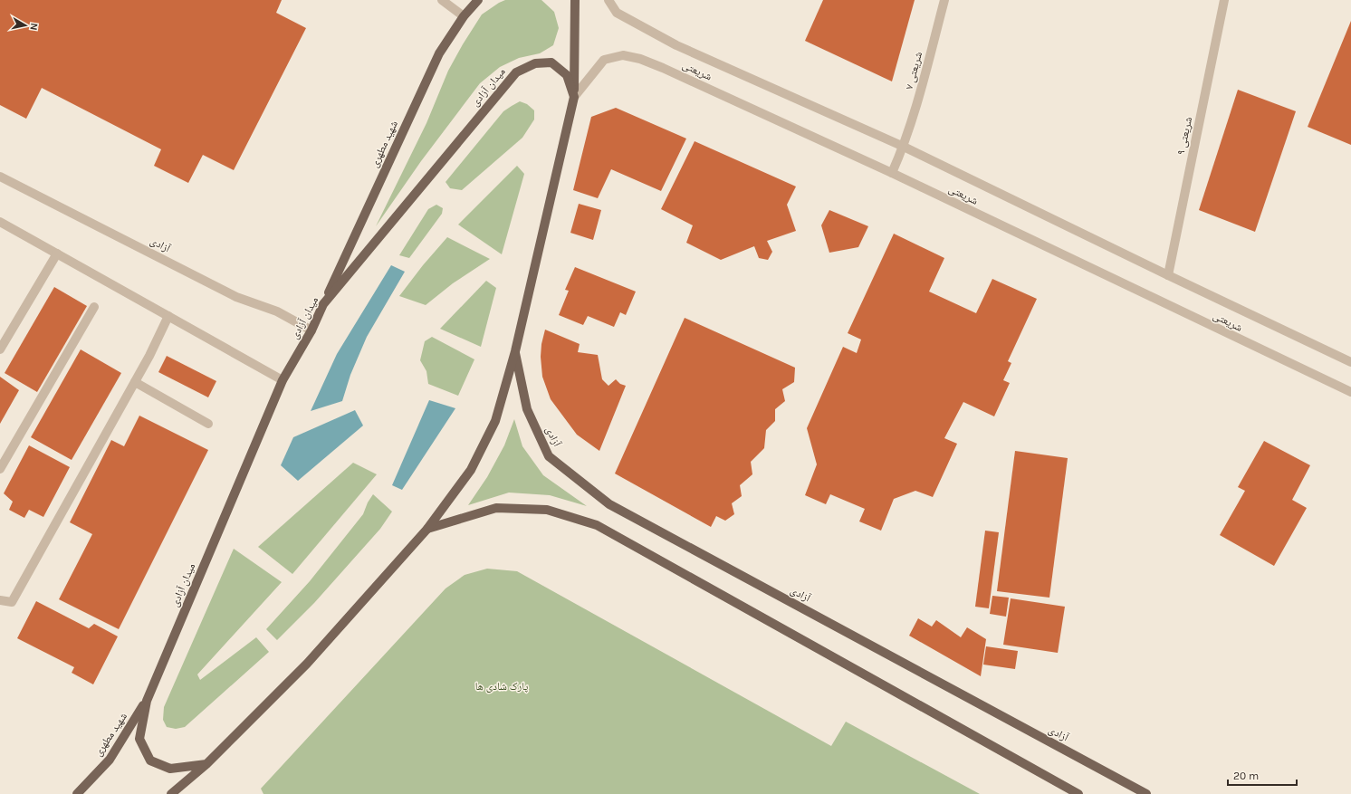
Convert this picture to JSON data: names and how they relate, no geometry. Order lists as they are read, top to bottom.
{
  "streets": {
    "main road": ["میدان آزادی", "شهید مطهری", "آزادی"],
    "street": ["شریعتی", "شریعتی ۷", "شریعتی ۹"]
  },
  "crossings": [
    ["شریعتی", "شریعتی ۷"],
    ["شریعتی", "میدان آزادی"],
    ["میدان آزادی", "شهید مطهری"],
    ["میدان آزادی", "آزادی"]
  ],
  "parks": ["پارک شادی ها"],
  "scale_bar": "20 m",
  "north": "right"
}
